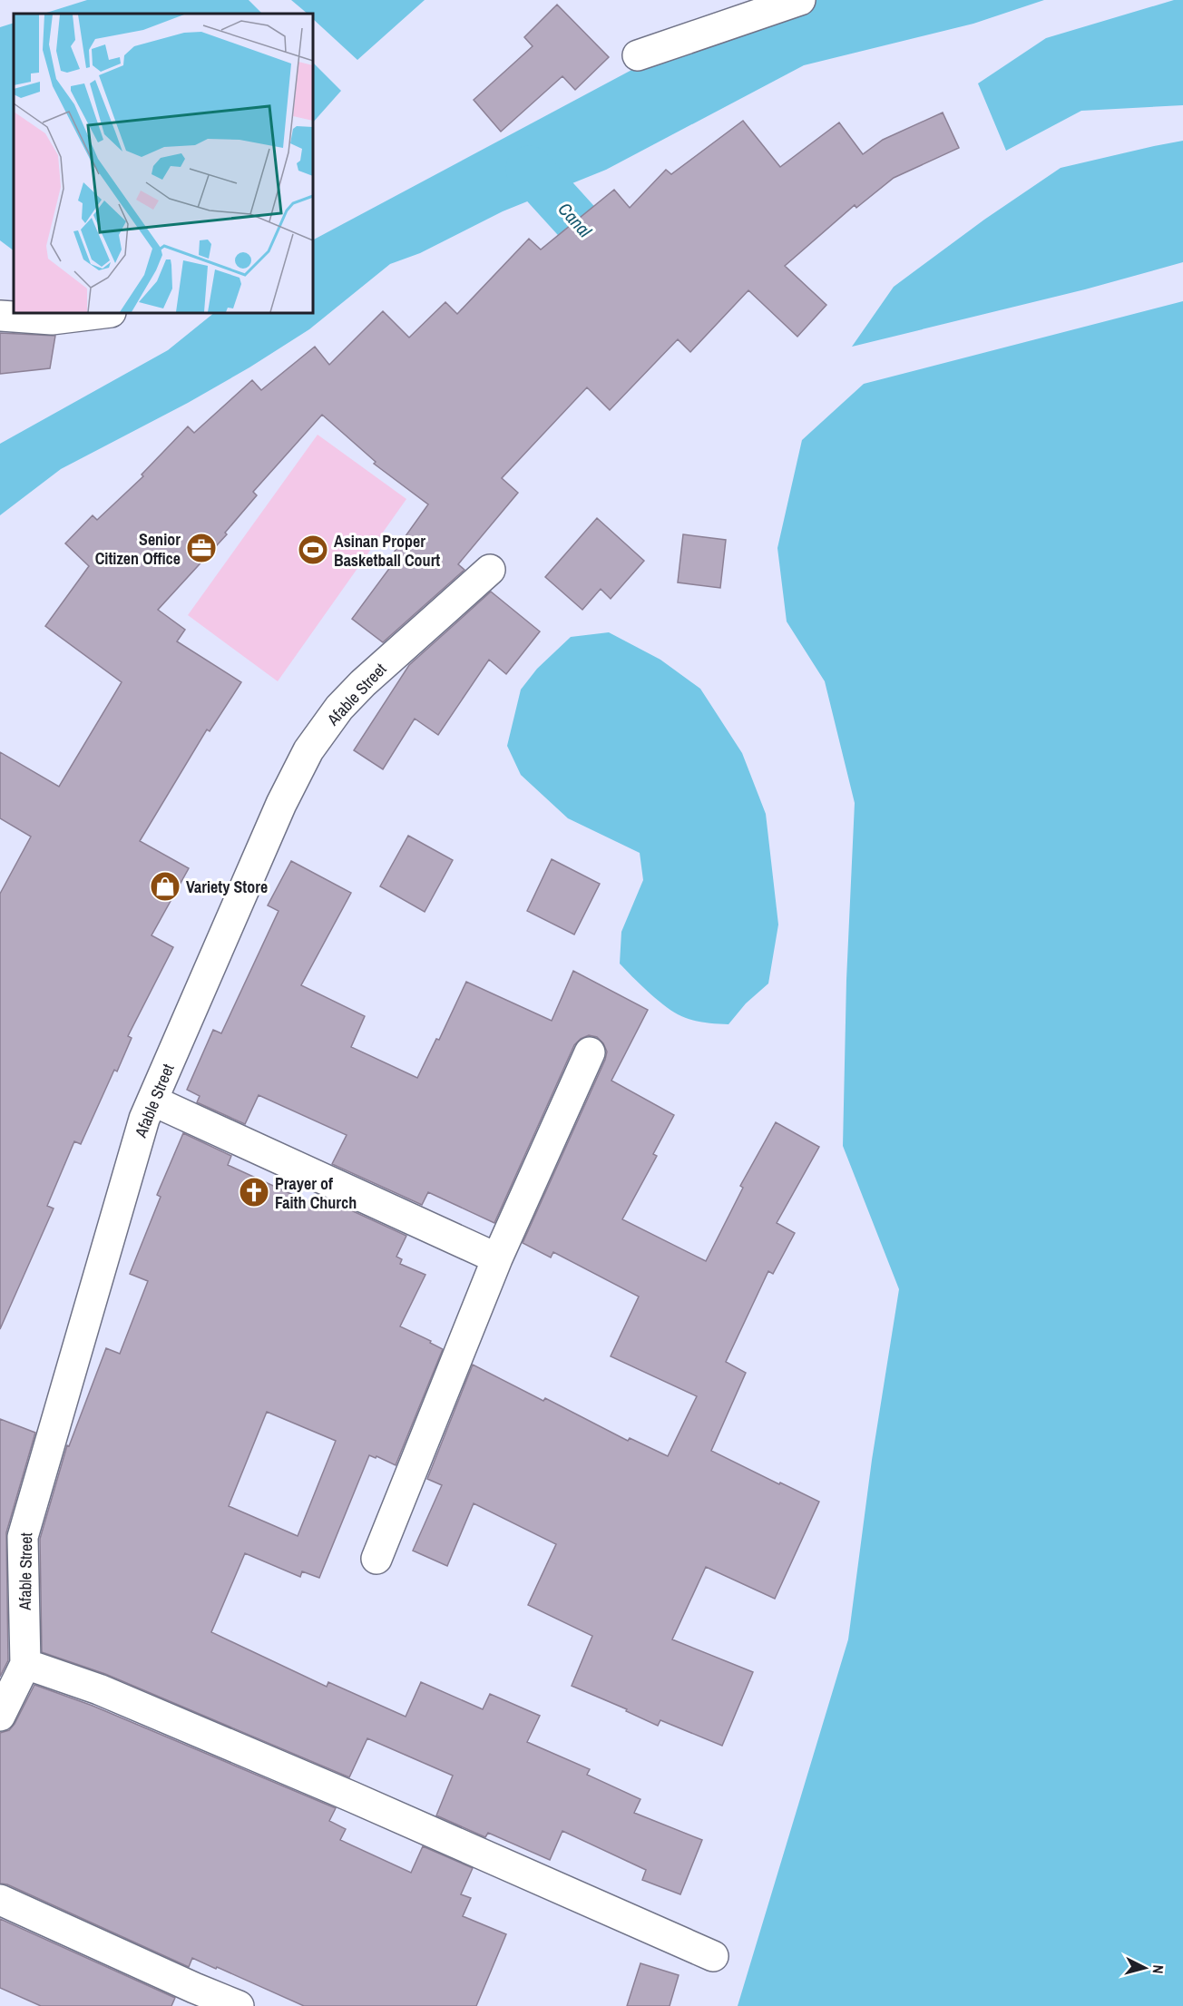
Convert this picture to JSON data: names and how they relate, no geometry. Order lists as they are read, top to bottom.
{
  "streets": {
    "street": ["Afable Street"]
  },
  "water": ["Canal"],
  "places": {
    "office": ["Senior Citizen Office"],
    "sports": ["Asinan Proper Basketball Court"],
    "shop": ["Variety Store"],
    "church": ["Prayer of Faith Church"]
  },
  "north": "right"
}
